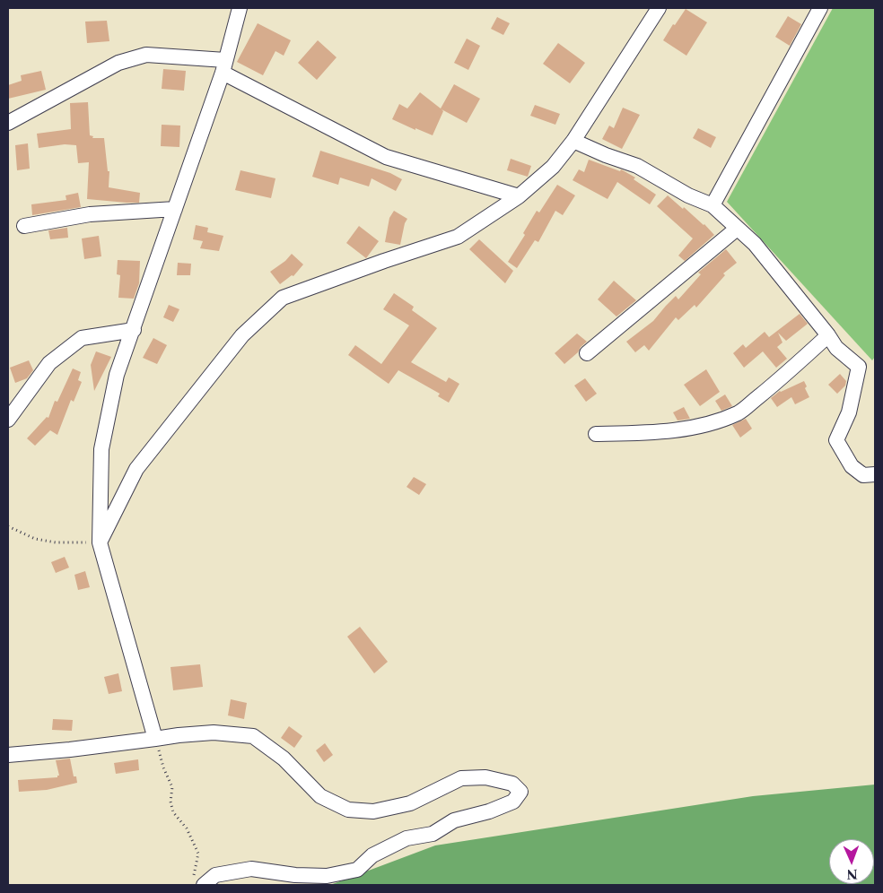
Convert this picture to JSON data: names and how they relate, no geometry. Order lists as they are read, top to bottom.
{
  "north": "bottom"
}
